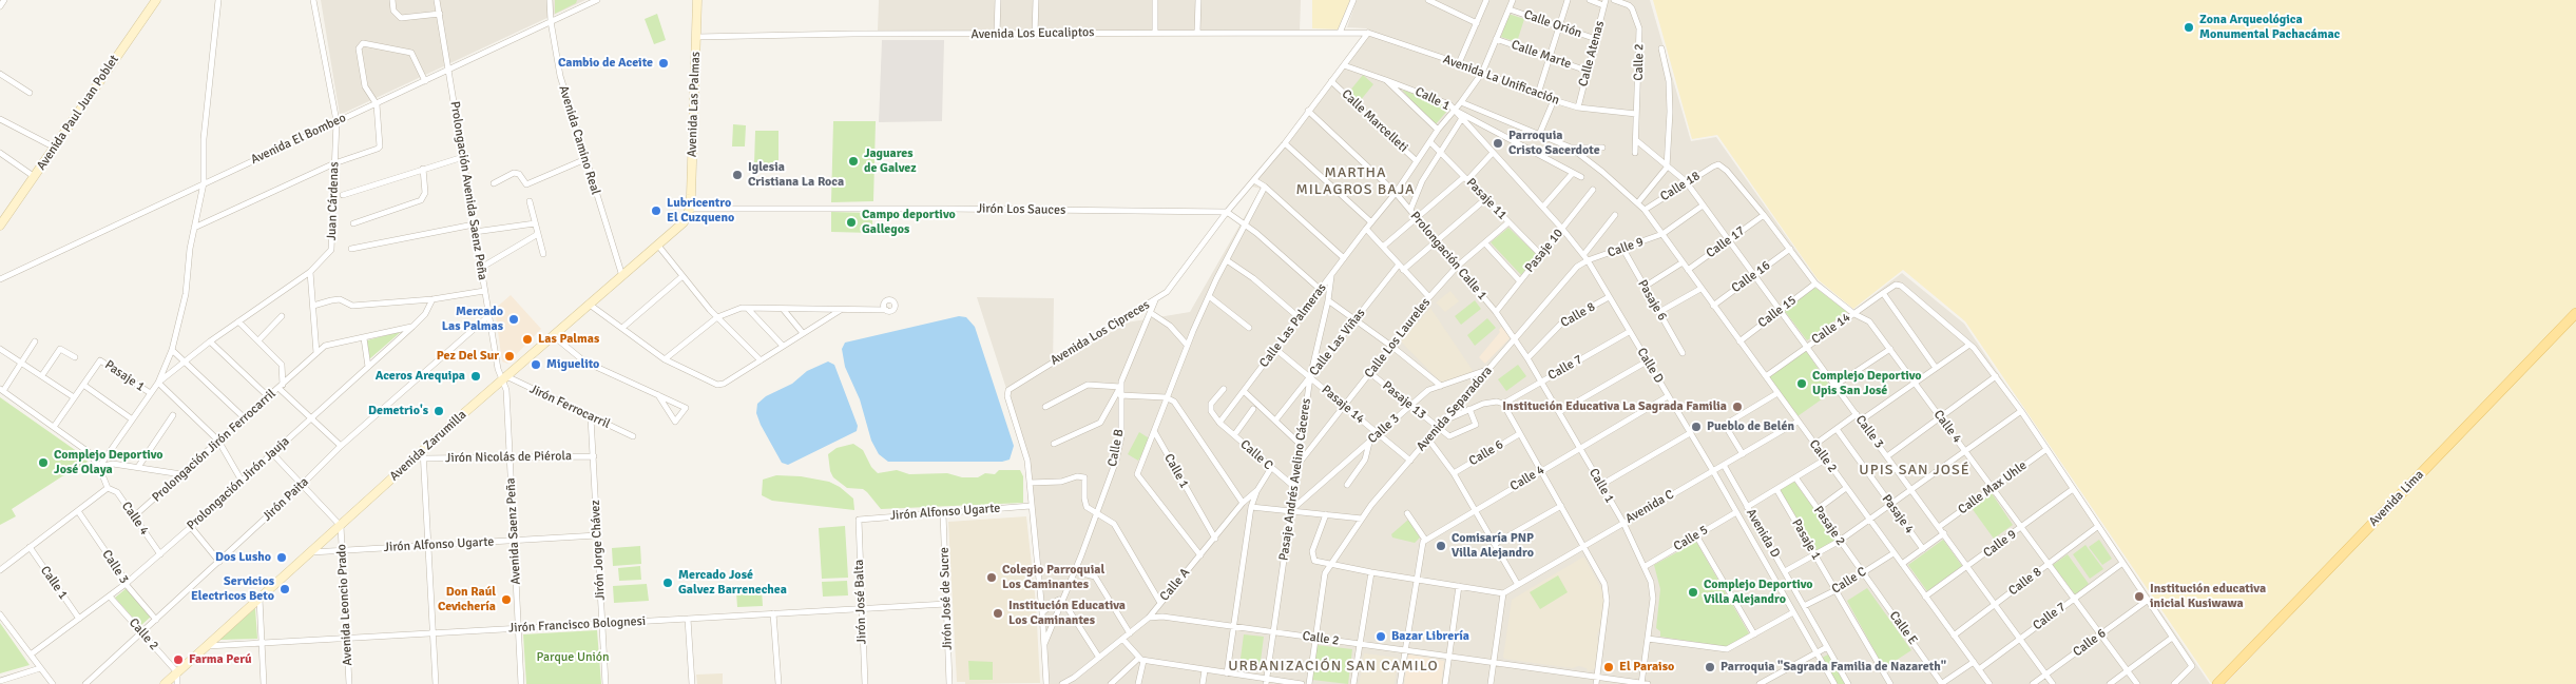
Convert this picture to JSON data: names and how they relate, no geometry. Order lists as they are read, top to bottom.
{
  "streets": {
    "main road": [
      "Avenida Las Palmas",
      "Avenida Paul Juan Poblet",
      "Avenida Zarumilla",
      "Avenida Lima"
    ],
    "street": [
      "Calle Orión",
      "Avenida Los Eucaliptos",
      "Calle Atenas",
      "Calle Marte",
      "Calle 2",
      "Avenida La Unificación",
      "Calle 1",
      "Calle Marcelleti",
      "Avenida El Bombeo",
      "Avenida Camino Real",
      "Calle 18",
      "Prolongación Avenida Saenz Peña",
      "Pasaje 11",
      "Juan Cárdenas",
      "Jirón Los Sauces",
      "Calle 17",
      "Calle 9",
      "Pasaje 10",
      "Prolongación Calle 1",
      "Calle 16",
      "Pasaje 6",
      "Calle 15",
      "Calle 8",
      "Calle Las Palmeras",
      "Calle 14",
      "Avenida Los Cipreces",
      "Calle Los Laureles",
      "Calle Las Viñas",
      "Calle D",
      "Calle 7",
      "Pasaje 1",
      "Pasaje 13",
      "Pasaje 14",
      "Jirón Ferrocarril",
      "Avenida Separadora",
      "Calle 4",
      "Calle 3",
      "Prolongación Jirón Ferrocarril",
      "Calle B",
      "Calle 6",
      "Calle C",
      "Jirón Nicolás de Piérola",
      "Pasaje Andrés Avelino Cáceres",
      "Prolongación Jirón Jauja",
      "Calle Max Uhle",
      "Jirón Paita",
      "Avenida C",
      "Jirón Alfonso Ugarte",
      "Pasaje 4",
      "Pasaje 2",
      "Avenida Saenz Peña",
      "Avenida D",
      "Calle 5",
      "Jirón Jorge Chávez",
      "Calle A",
      "Jirón José de Sucre",
      "Jirón José Balta",
      "Avenida Leoncio Prado",
      "Jirón Francisco Bolognesi",
      "Calle E"
    ]
  },
  "crossings": [
    ["Calle Orión", "Calle Atenas"],
    ["Avenida Los Eucaliptos", "Avenida La Unificación"],
    ["Avenida Los Eucaliptos", "Avenida Las Palmas"],
    ["Avenida Los Eucaliptos", "Avenida Los Cipreces"],
    ["Calle Atenas", "Calle Marte"],
    ["Calle Atenas", "Avenida La Unificación"],
    ["Calle 2", "Avenida La Unificación"],
    ["Calle 2", "Calle 1"],
    ["Calle 2", "Calle 18"],
    ["Calle 2", "Calle 17"],
    ["Calle 2", "Calle 9"],
    ["Calle 2", "Calle 16"],
    ["Calle 2", "Calle 15"],
    ["Calle 2", "Calle 8"],
    ["Calle 2", "Calle 14"],
    ["Calle 2", "Calle 7"],
    ["Calle 2", "Avenida Separadora"],
    ["Calle 2", "Calle 3"],
    ["Calle 2", "Avenida Zarumilla"],
    ["Calle 2", "Calle C"],
    ["Calle 2", "Pasaje Andrés Avelino Cáceres"],
    ["Calle 2", "Prolongación Jirón Jauja"],
    ["Calle 2", "Jirón Paita"],
    ["Calle 2", "Avenida C"],
    ["Calle 2", "Calle A"],
    ["Avenida La Unificación", "Avenida Los Cipreces"],
    ["Calle 1", "Prolongación Calle 1"],
    ["Calle 1", "Calle 8"],
    ["Calle 1", "Calle Las Palmeras"],
    ["Calle 1", "Avenida Los Cipreces"],
    ["Calle 1", "Calle D"],
    ["Calle 1", "Calle 7"],
    ["Calle 1", "Avenida Separadora"],
    ["Calle 1", "Calle 4"],
    ["Calle 1", "Prolongación Jirón Jauja"],
    ["Calle 1", "Avenida C"],
    ["Calle 1", "Calle A"],
    ["Avenida Las Palmas", "Jirón Los Sauces"],
    ["Avenida Las Palmas", "Avenida Zarumilla"],
    ["Calle Marcelleti", "Calle Las Palmeras"],
    ["Calle Marcelleti", "Avenida Los Cipreces"],
    ["Avenida El Bombeo", "Avenida Camino Real"],
    ["Avenida El Bombeo", "Prolongación Avenida Saenz Peña"],
    ["Avenida El Bombeo", "Juan Cárdenas"],
    ["Avenida Camino Real", "Avenida Zarumilla"],
    ["Calle 18", "Calle 4"],
    ["Calle 18", "Calle 3"],
    ["Prolongación Avenida Saenz Peña", "Jirón Ferrocarril"],
    ["Prolongación Avenida Saenz Peña", "Avenida Zarumilla"],
    ["Prolongación Avenida Saenz Peña", "Jirón Paita"],
    ["Prolongación Avenida Saenz Peña", "Avenida Saenz Peña"],
    ["Pasaje 11", "Pasaje 10"],
    ["Pasaje 11", "Calle Las Palmeras"],
    ["Pasaje 11", "Calle Los Laureles"],
    ["Pasaje 11", "Calle Las Viñas"],
    ["Jirón Los Sauces", "Avenida Los Cipreces"],
    ["Jirón Los Sauces", "Avenida Zarumilla"],
    ["Calle 17", "Calle 4"],
    ["Calle 17", "Calle 3"],
    ["Calle 9", "Pasaje 6"],
    ["Calle 9", "Calle D"],
    ["Calle 9", "Avenida Separadora"],
    ["Calle 9", "Calle 4"],
    ["Calle 9", "Calle 3"],
    ["Pasaje 10", "Prolongación Calle 1"],
    ["Pasaje 10", "Calle D"],
    ["Prolongación Calle 1", "Calle Las Palmeras"],
    ["Prolongación Calle 1", "Avenida Los Cipreces"],
    ["Prolongación Calle 1", "Calle Los Laureles"],
    ["Prolongación Calle 1", "Calle Las Viñas"],
    ["Prolongación Calle 1", "Avenida Separadora"],
    ["Calle 16", "Calle 4"],
    ["Calle 16", "Calle 3"],
    ["Calle 15", "Calle 4"],
    ["Calle 15", "Calle 3"],
    ["Calle 8", "Calle D"],
    ["Calle 8", "Calle 4"],
    ["Calle 8", "Calle 3"],
    ["Calle Las Palmeras", "Calle D"],
    ["Calle Las Palmeras", "Pasaje 14"],
    ["Calle Las Palmeras", "Calle C"],
    ["Calle Las Palmeras", "Pasaje Andrés Avelino Cáceres"],
    ["Calle 14", "Calle 4"],
    ["Calle 14", "Calle 3"],
    ["Avenida Los Cipreces", "Calle B"],
    ["Avenida Los Cipreces", "Jirón Alfonso Ugarte"],
    ["Calle Los Laureles", "Pasaje 13"],
    ["Calle Los Laureles", "Pasaje 14"],
    ["Calle Los Laureles", "Pasaje Andrés Avelino Cáceres"],
    ["Calle Las Viñas", "Pasaje 14"],
    ["Calle Las Viñas", "Pasaje Andrés Avelino Cáceres"],
    ["Calle D", "Calle 7"],
    ["Calle D", "Avenida Separadora"],
    ["Calle D", "Calle 4"],
    ["Calle D", "Avenida C"],
    ["Calle D", "Avenida D"],
    ["Calle 7", "Calle 4"],
    ["Calle 7", "Calle 3"],
    ["Pasaje 1", "Calle C"],
    ["Pasaje 13", "Avenida Separadora"],
    ["Pasaje 13", "Calle 3"],
    ["Pasaje 14", "Avenida Separadora"],
    ["Pasaje 14", "Calle 3"],
    ["Pasaje 14", "Pasaje Andrés Avelino Cáceres"],
    ["Jirón Ferrocarril", "Avenida Zarumilla"],
    ["Jirón Ferrocarril", "Avenida Saenz Peña"],
    ["Jirón Ferrocarril", "Jirón Jorge Chávez"],
    ["Avenida Separadora", "Calle 3"],
    ["Calle 4", "Prolongación Jirón Ferrocarril"],
    ["Calle 4", "Calle 6"],
    ["Calle 4", "Prolongación Jirón Jauja"],
    ["Calle 4", "Calle Max Uhle"],
    ["Calle 3", "Calle 6"],
    ["Calle 3", "Pasaje Andrés Avelino Cáceres"],
    ["Calle 3", "Prolongación Jirón Jauja"],
    ["Calle 3", "Calle Max Uhle"],
    ["Calle 3", "Jirón Paita"],
    ["Prolongación Jirón Ferrocarril", "Prolongación Jirón Jauja"],
    ["Avenida Zarumilla", "Jirón Nicolás de Piérola"],
    ["Avenida Zarumilla", "Jirón Alfonso Ugarte"],
    ["Avenida Zarumilla", "Avenida Saenz Peña"],
    ["Avenida Zarumilla", "Avenida Leoncio Prado"],
    ["Avenida Zarumilla", "Jirón Francisco Bolognesi"],
    ["Calle C", "Pasaje Andrés Avelino Cáceres"],
    ["Calle C", "Pasaje 2"],
    ["Calle C", "Avenida D"],
    ["Calle C", "Calle A"],
    ["Calle C", "Calle E"],
    ["Jirón Nicolás de Piérola", "Avenida Saenz Peña"],
    ["Jirón Nicolás de Piérola", "Jirón Jorge Chávez"],
    ["Avenida C", "Avenida D"],
    ["Jirón Alfonso Ugarte", "Avenida Saenz Peña"],
    ["Jirón Alfonso Ugarte", "Jirón Jorge Chávez"],
    ["Jirón Alfonso Ugarte", "Jirón José de Sucre"],
    ["Jirón Alfonso Ugarte", "Jirón José Balta"],
    ["Jirón Alfonso Ugarte", "Avenida Leoncio Prado"],
    ["Pasaje 2", "Calle E"],
    ["Avenida Saenz Peña", "Jirón Francisco Bolognesi"],
    ["Avenida D", "Calle 5"],
    ["Jirón Jorge Chávez", "Jirón Francisco Bolognesi"],
    ["Jirón José de Sucre", "Jirón Francisco Bolognesi"],
    ["Jirón José Balta", "Jirón Francisco Bolognesi"],
    ["Avenida Leoncio Prado", "Jirón Francisco Bolognesi"]
  ],
  "districts": ["MARTHA MILAGROS BAJA", "UPIS SAN JOSÉ", "URBANIZACIÓN SAN CAMILO"],
  "parks": ["Parque Unión"],
  "places": [
    "Zona Arqueológica Monumental Pachacámac",
    "Cambio de Aceite",
    "Parroquia Cristo Sacerdote",
    "Jaguares de Galvez",
    "Iglesia Cristiana La Roca",
    "Lubricentro El Cuzqueno",
    "Campo deportivo Gallegos",
    "Mercado Las Palmas",
    "Las Palmas",
    "Pez Del Sur",
    "Miguelito",
    "Aceros Arequipa",
    "Complejo Deportivo Upis San José",
    "Institución Educativa La Sagrada Familia",
    "Demetrio's",
    "Pueblo de Belén",
    "Complejo Deportivo José Olaya",
    "Comisaría PNP Villa Alejandro",
    "Dos Lusho",
    "Colegio Parroquial Los Caminantes",
    "Mercado José Galvez Barrenechea",
    "Servicios Electricos Beto",
    "Complejo Deportivo Villa Alejandro",
    "Institución educativa inicial Kusiwawa",
    "Don Raúl Cevichería",
    "Institución Educativa Los Caminantes",
    "Bazar Librería",
    "Farma Perú",
    "El Paraiso",
    "Parroquia \"Sagrada Familia de Nazareth\""
  ]
}
